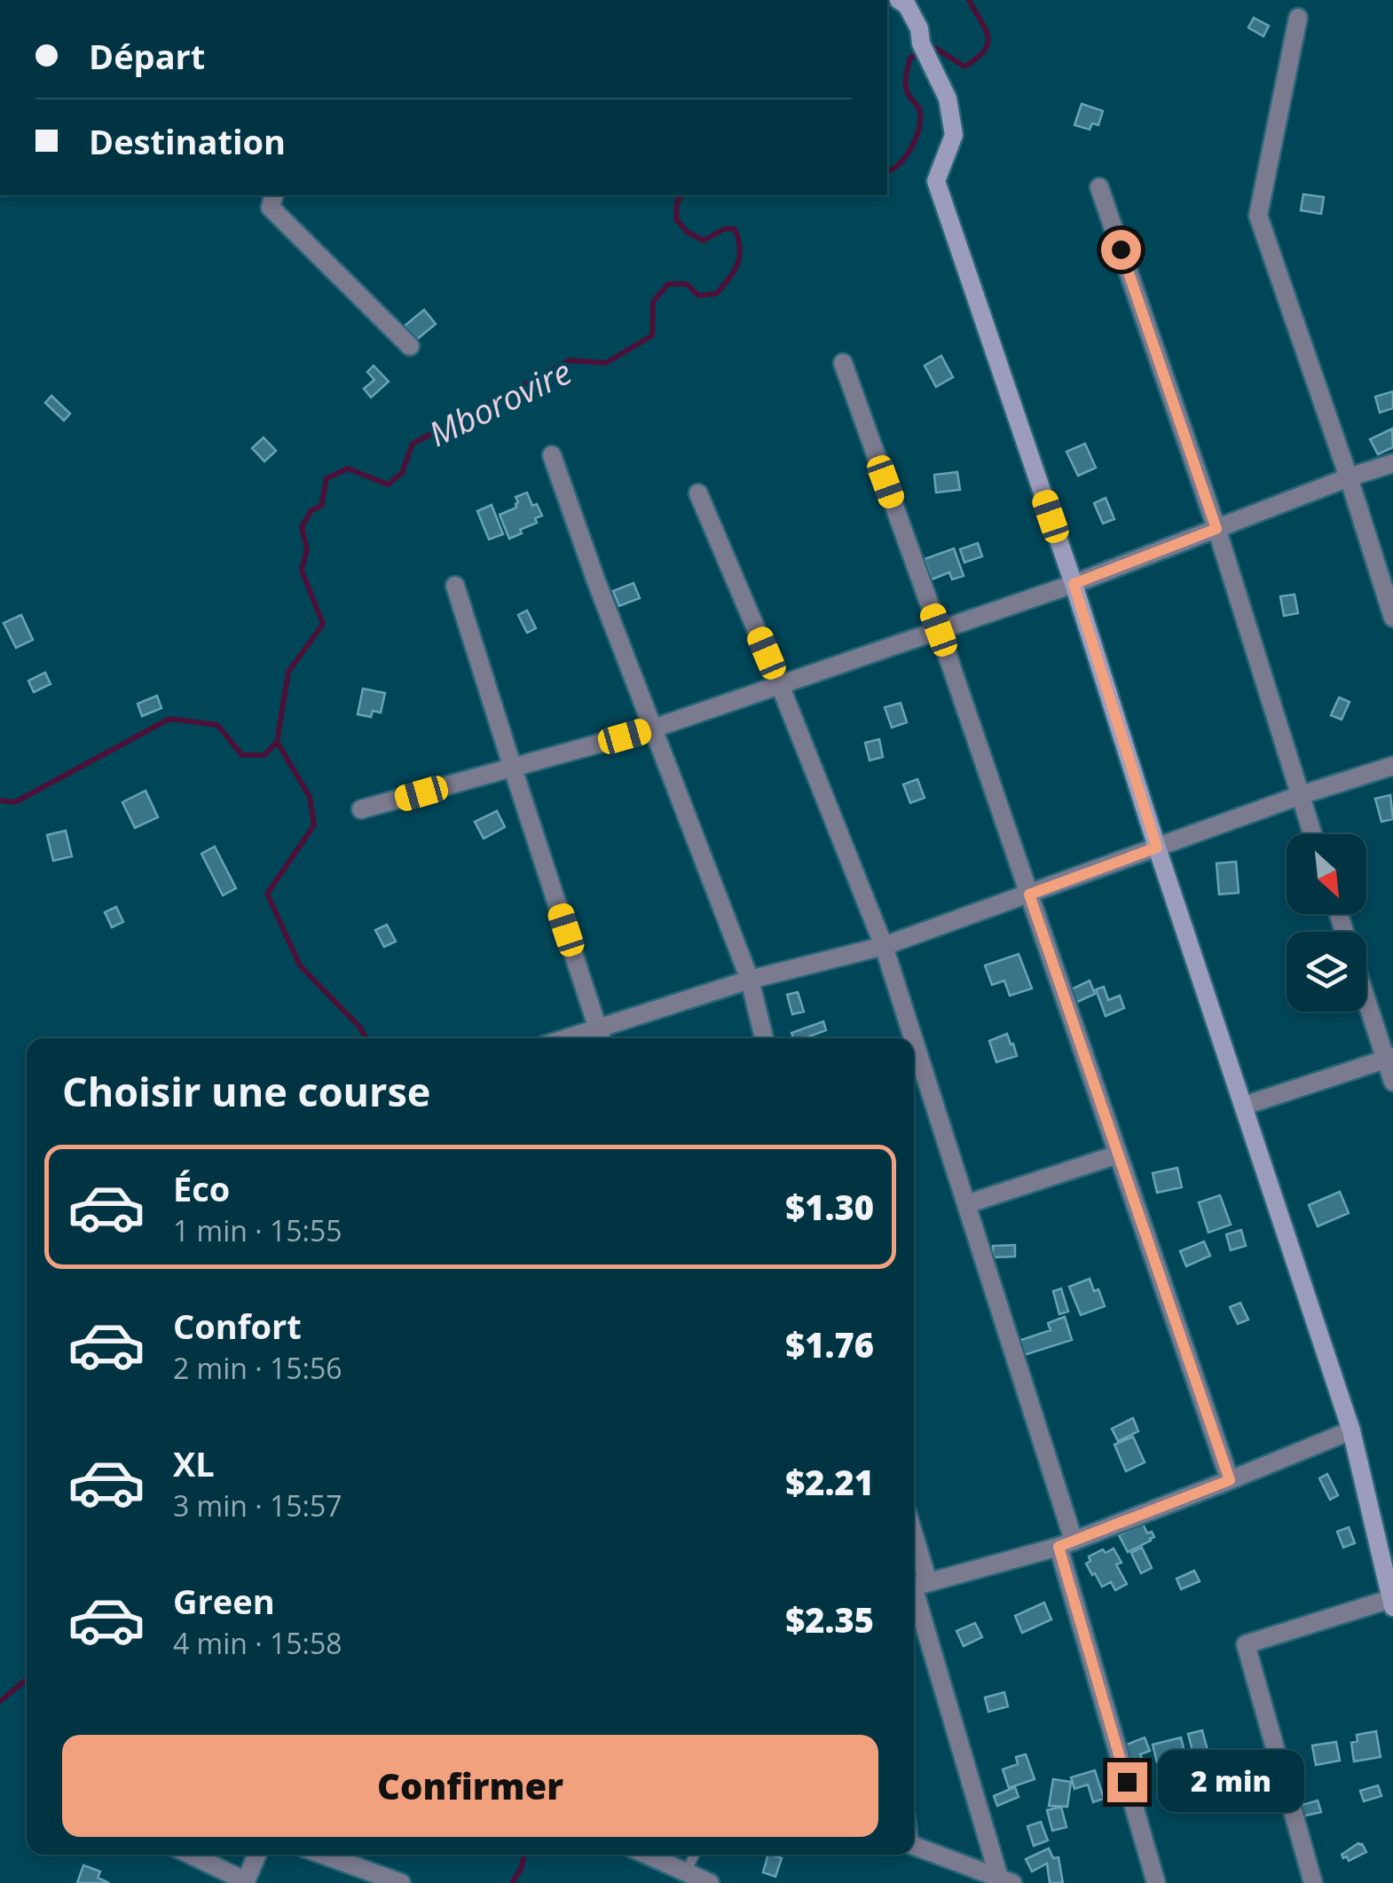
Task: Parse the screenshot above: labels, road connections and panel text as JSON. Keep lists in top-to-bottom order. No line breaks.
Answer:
{"water":["Mborovire"],"north":"bottom right","page":{"banner":["Départ","Destination"],"heading":"Choisir une course","list":[{"name":"Éco","note":"1 min · 15:55","value":"$1.30"},{"name":"Confort","note":"2 min · 15:56","value":"$1.76"},{"name":"XL","note":"3 min · 15:57","value":"$2.21"},{"name":"Green","note":"4 min · 15:58","value":"$2.35"}],"buttons":"Confirmer","bubble":"2 min"}}
